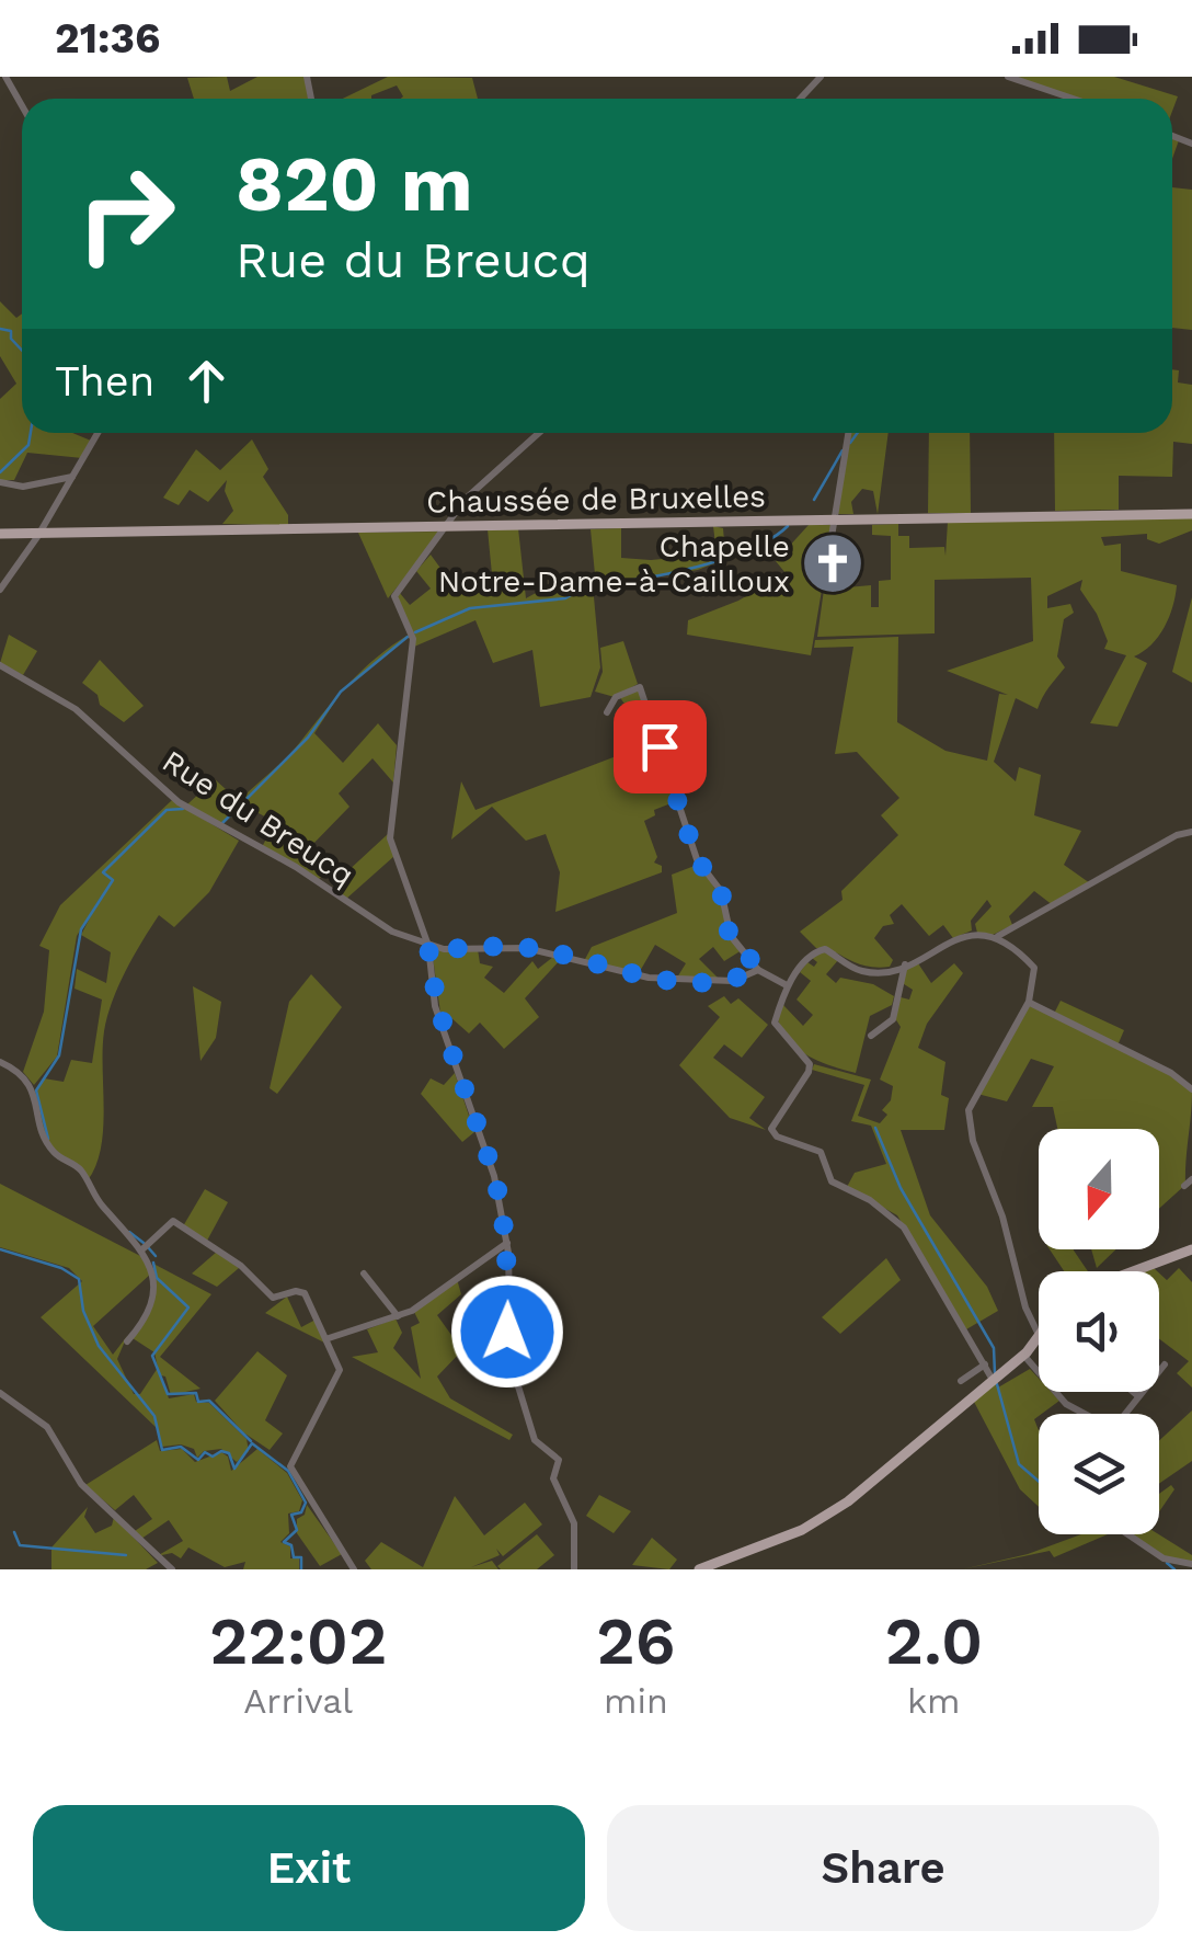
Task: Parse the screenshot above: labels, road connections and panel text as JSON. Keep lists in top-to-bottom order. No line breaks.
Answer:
{"streets":{"main road":["Chaussée de Bruxelles"],"street":["Rue du Breucq"]},"places":{"church":["Chapelle Notre-Dame-à-Cailloux"]},"north":"bottom","page":{"status":"21:36","turn":["820 m","Rue du Breucq"],"then":"Then","eta":["22:02","Arrival","26","min","2.0","km"],"buttons":["Exit","Share"]}}
